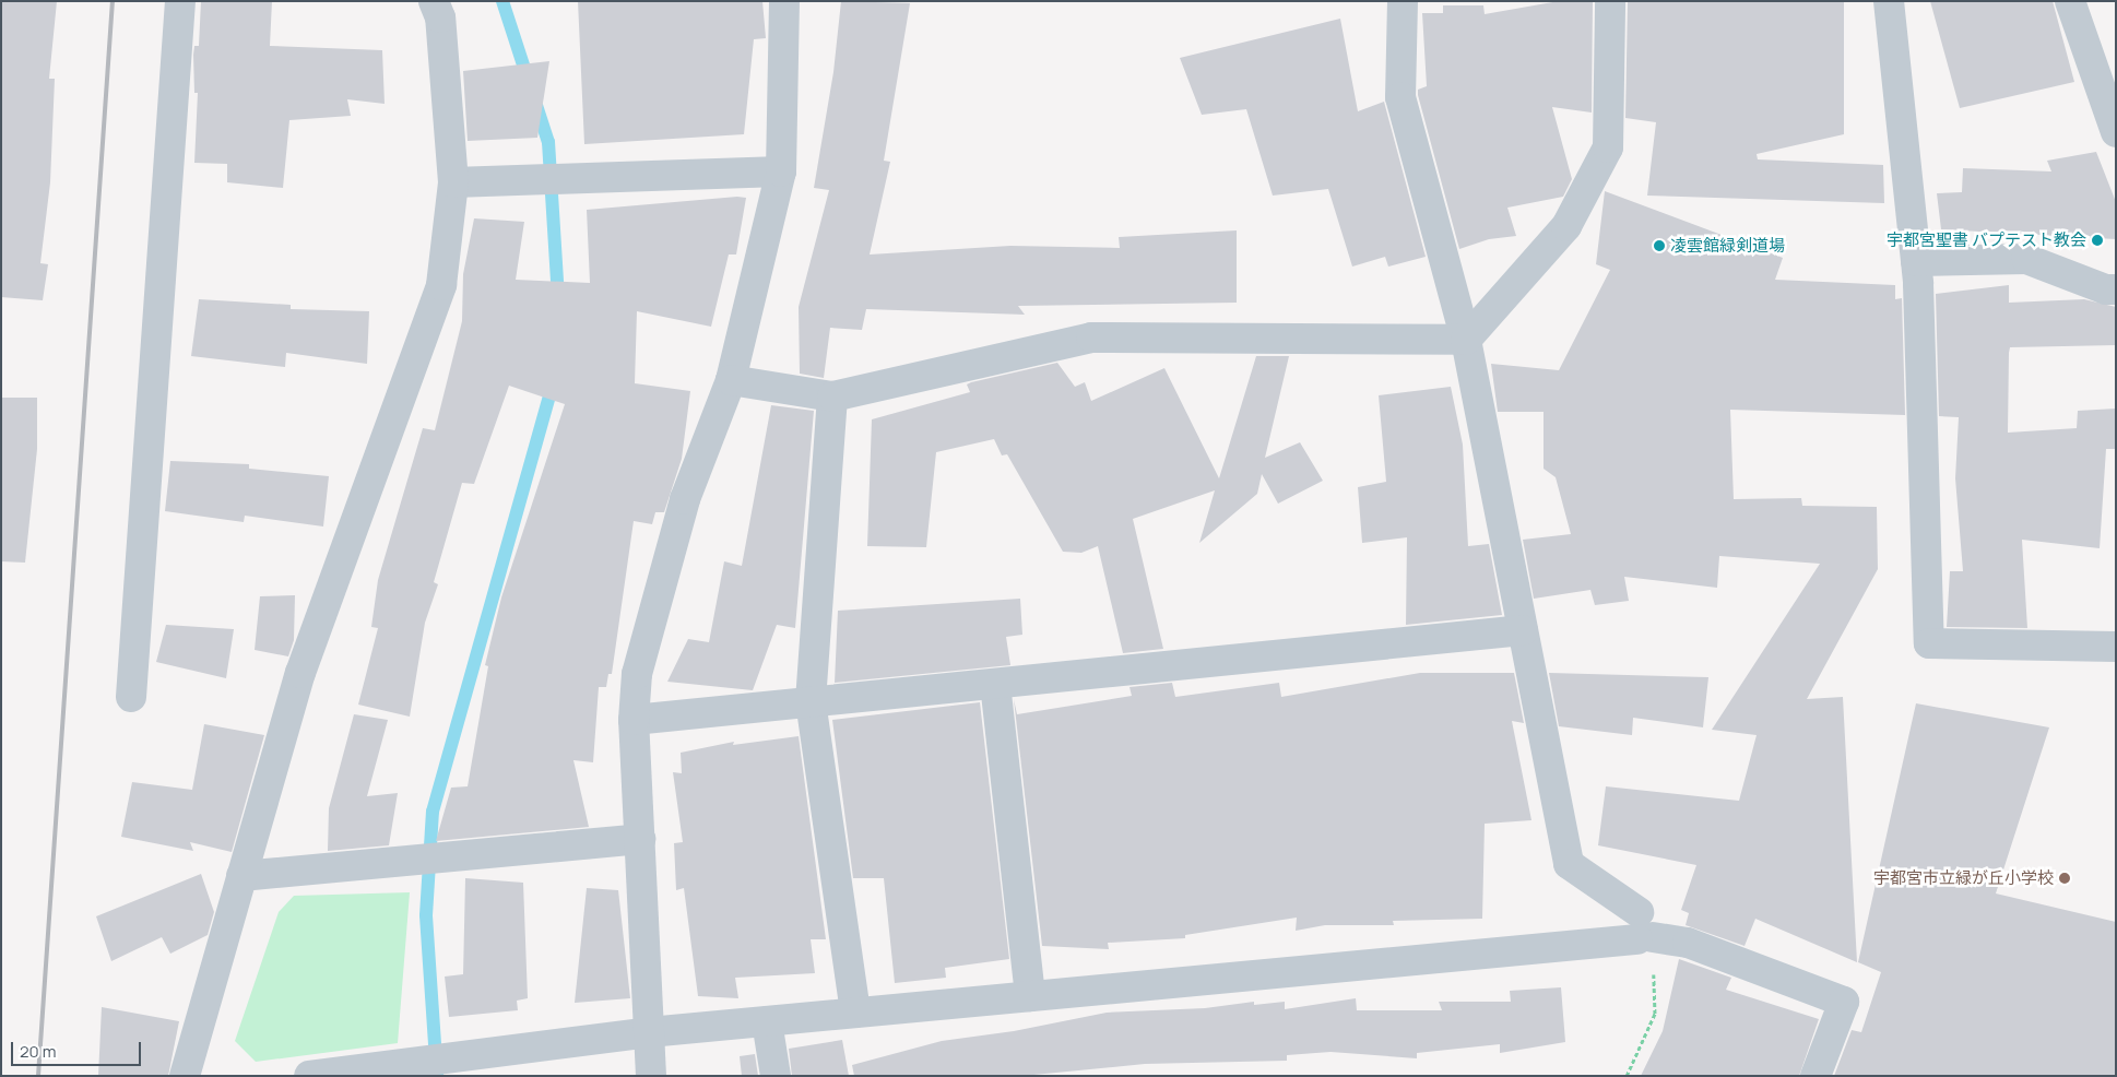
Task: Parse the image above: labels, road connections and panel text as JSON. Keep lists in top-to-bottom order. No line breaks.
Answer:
{"places":["宇都宮聖書 バプテスト教会","凌雲館緑剣道場","宇都宮市立緑が丘小学校"],"scale_bar":"20 m"}
